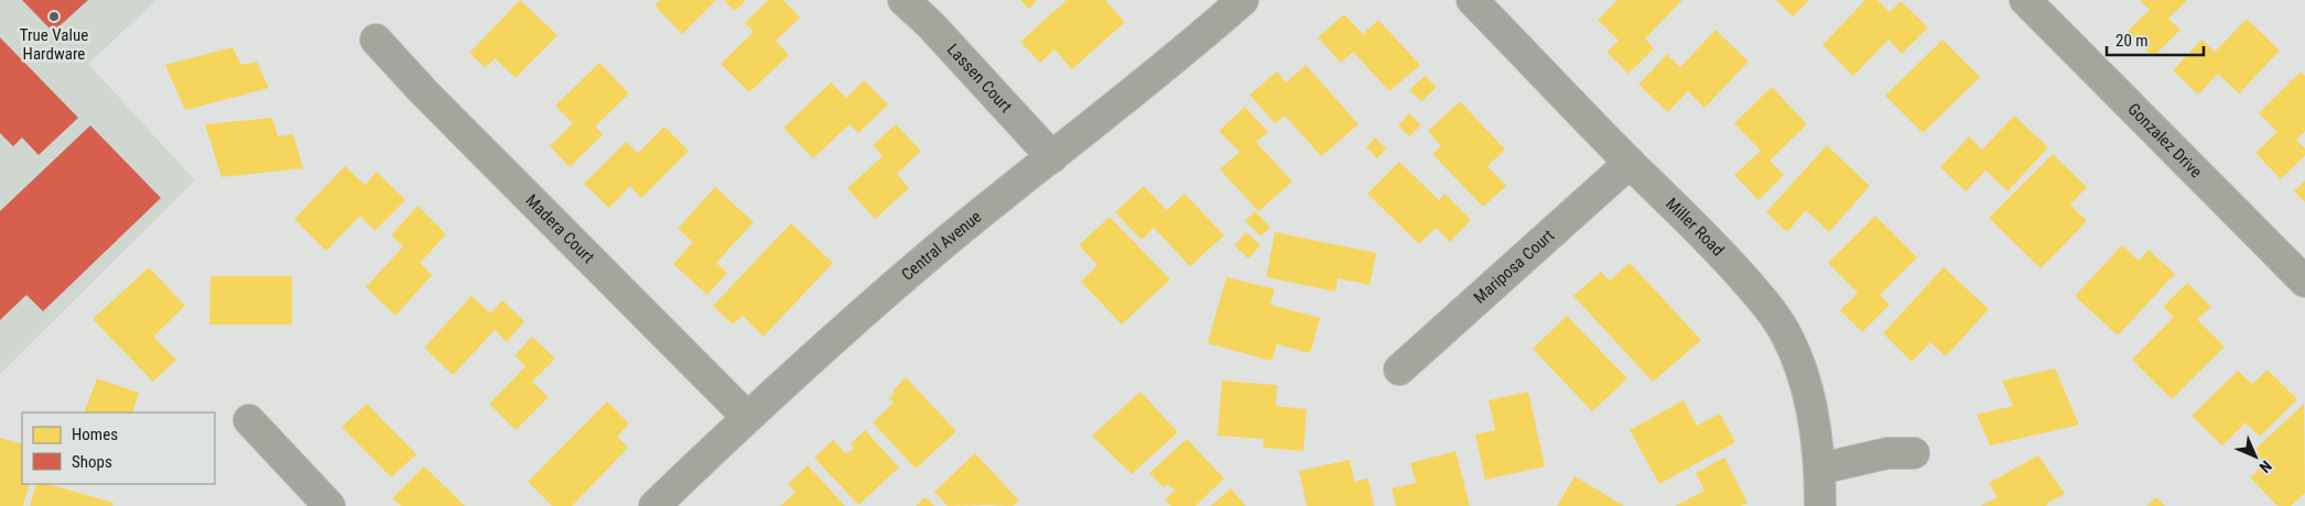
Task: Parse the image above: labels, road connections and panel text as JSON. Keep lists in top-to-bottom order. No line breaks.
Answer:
{"streets":{"street":["Lassen Court","Gonzalez Drive","Miller Road","Madera Court","Central Avenue","Mariposa Court"]},"crossings":[["Lassen Court","Central Avenue"],["Miller Road","Mariposa Court"],["Madera Court","Central Avenue"]],"places":["True Value Hardware"],"legend":["Homes","Shops"],"scale_bar":"20 m","north":"bottom right"}
